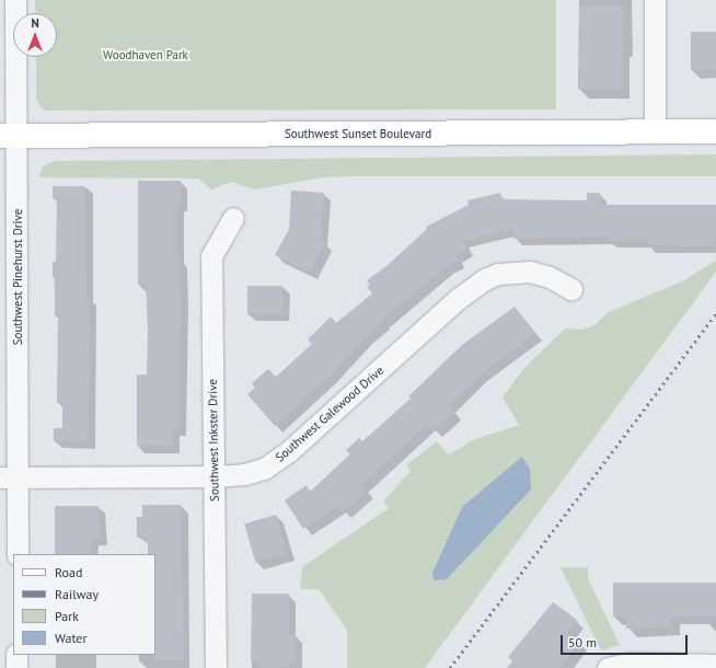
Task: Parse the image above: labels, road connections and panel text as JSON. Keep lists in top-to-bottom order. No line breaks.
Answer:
{"streets":{"main road":["Southwest Sunset Boulevard"],"street":["Southwest Pinehurst Drive","Southwest Galewood Drive","Southwest Inkster Drive"]},"crossings":[["Southwest Sunset Boulevard","Southwest Pinehurst Drive"],["Southwest Pinehurst Drive","Southwest Galewood Drive"],["Southwest Galewood Drive","Southwest Inkster Drive"]],"parks":["Woodhaven Park"],"legend":["Road","Railway","Park","Water"],"scale_bar":"50 m","north":"top"}
